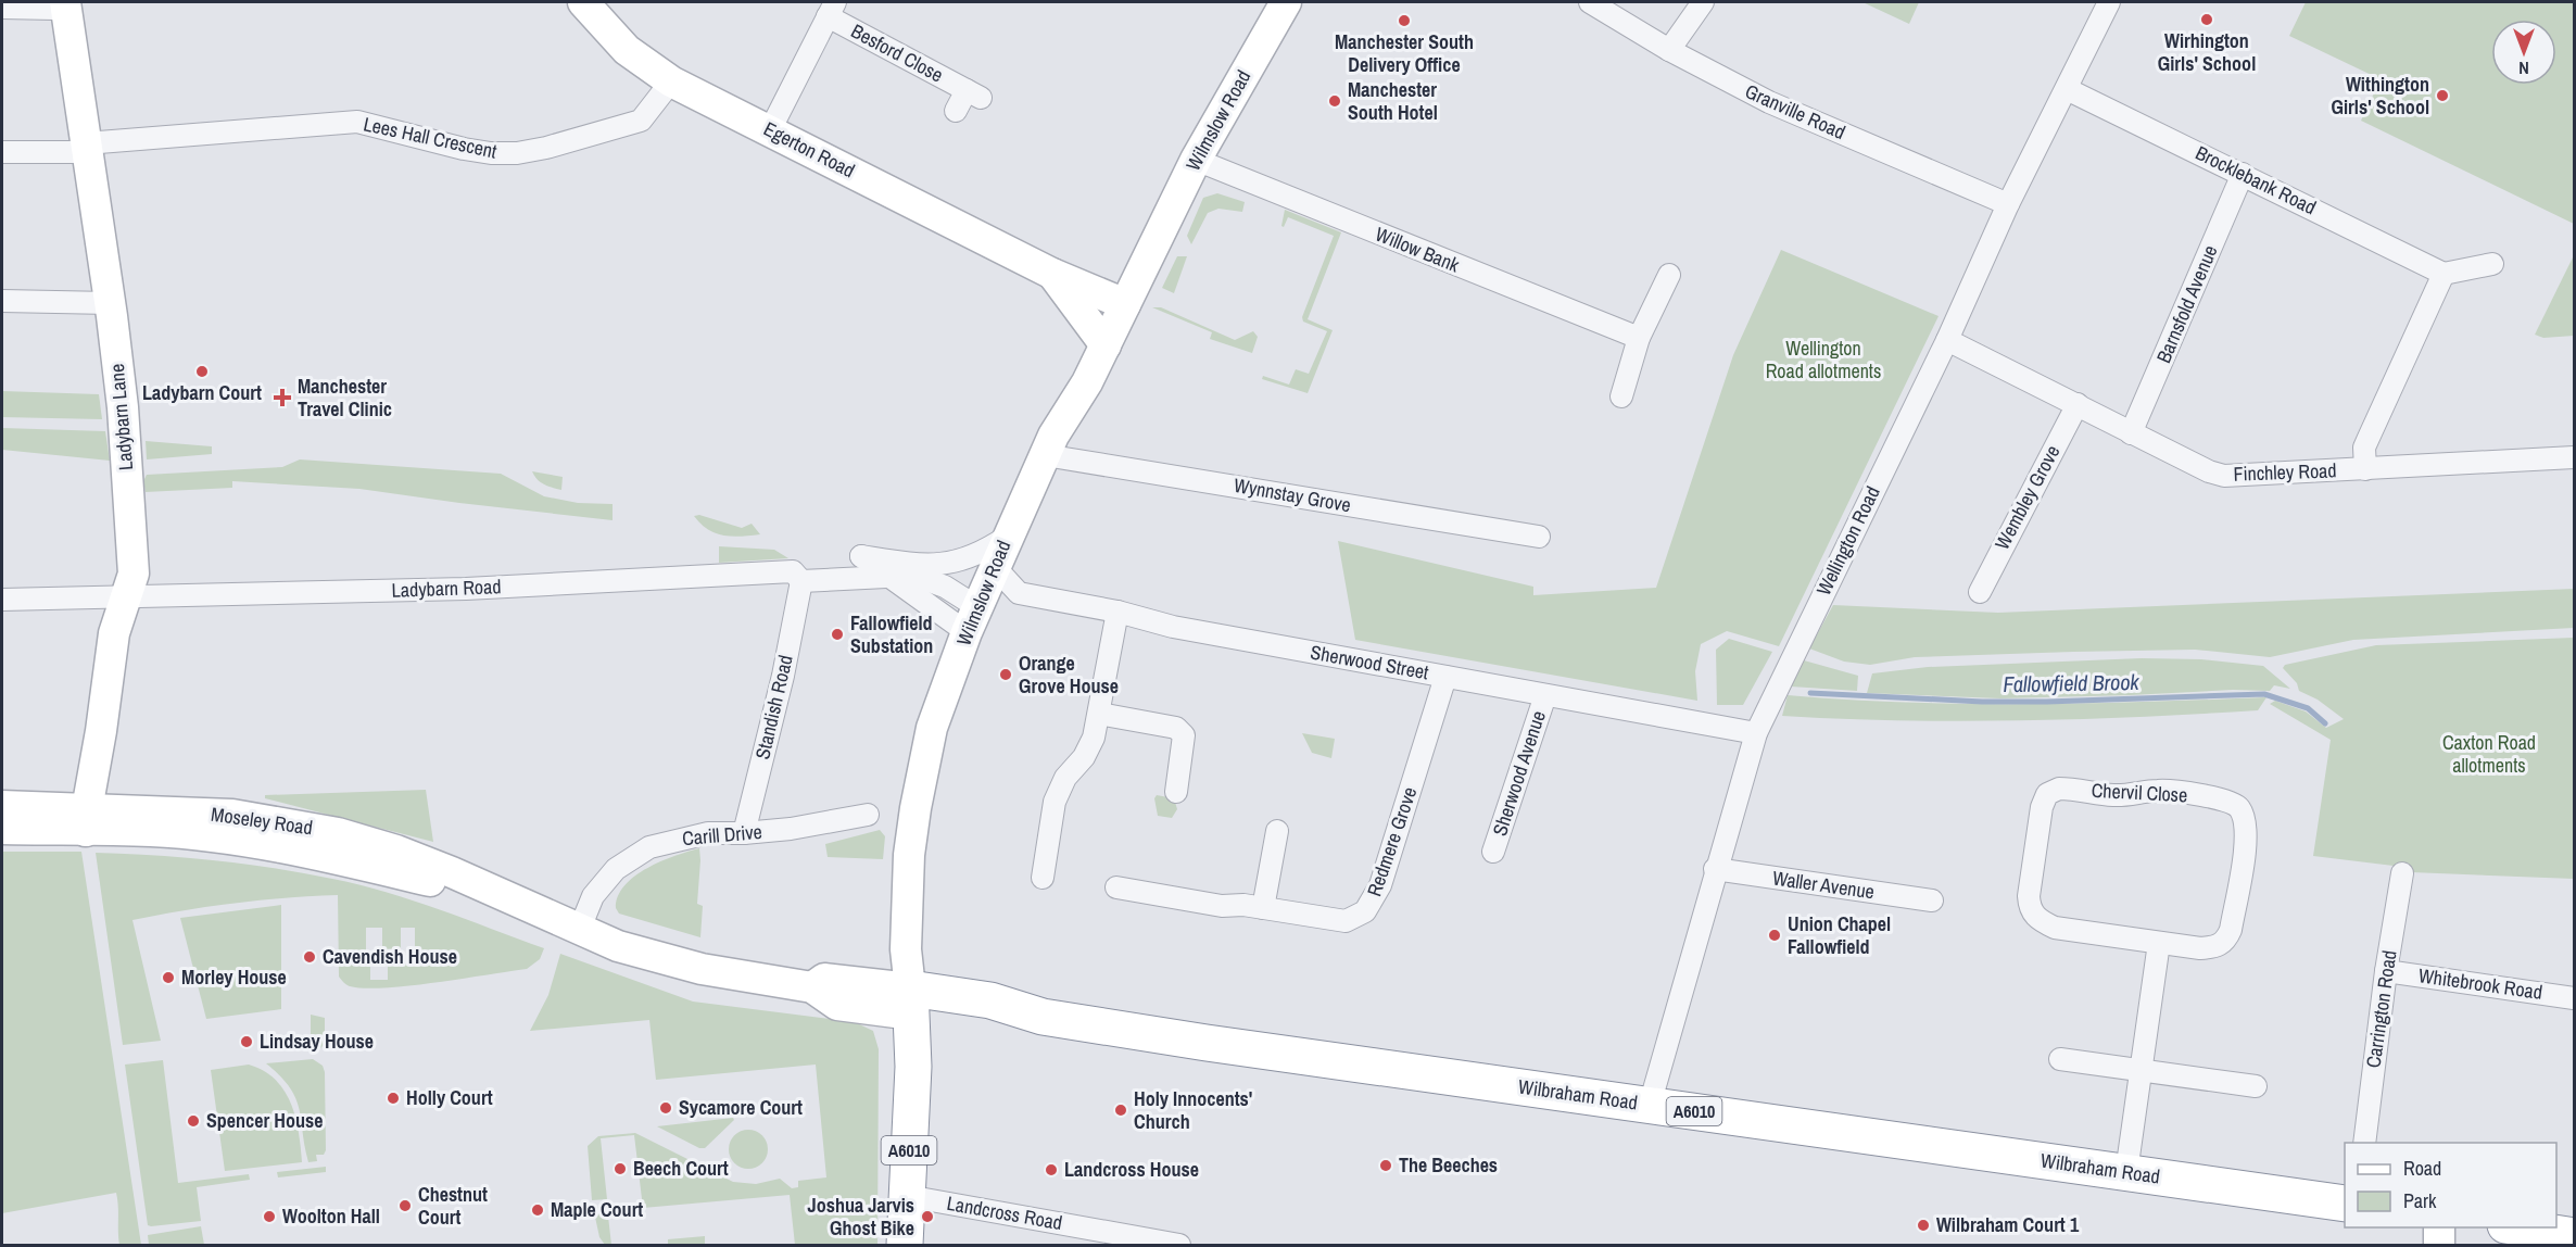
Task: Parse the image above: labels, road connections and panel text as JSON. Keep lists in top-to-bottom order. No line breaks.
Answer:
{"streets":{"highway":["Wilmslow Road","Wilbraham Road","A6010"],"main road":["Egerton Road","Ladybarn Lane","Moseley Road"],"street":["Besford Close","Granville Road","Lees Hall Crescent","Brocklebank Road","Willow Bank","Barnsfold Avenue","Finchley Road","Wynnstay Grove","Wembley Grove","Wellington Road","Ladybarn Road","Sherwood Street","Standish Road","Sherwood Avenue","Chervil Close","Carill Drive","Redmere Grove","Waller Avenue","Whitebrook Road","Carrington Road","Landcross Road"]},"crossings":[["Granville Road","Wellington Road"],["Wilmslow Road","Egerton Road"],["Wilmslow Road","Willow Bank"],["Wilmslow Road","Wynnstay Grove"],["Wilmslow Road","Sherwood Street"],["Wilmslow Road","Moseley Road"],["Wilmslow Road","Wilbraham Road"],["Wilmslow Road","Landcross Road"],["Lees Hall Crescent","Egerton Road"],["Lees Hall Crescent","Ladybarn Lane"],["Brocklebank Road","Barnsfold Avenue"],["Brocklebank Road","Wellington Road"],["Barnsfold Avenue","Finchley Road"],["Ladybarn Lane","Ladybarn Road"],["Ladybarn Lane","Moseley Road"],["Finchley Road","Wembley Grove"],["Finchley Road","Wellington Road"],["Wellington Road","Sherwood Street"],["Wellington Road","Waller Avenue"],["Wellington Road","Wilbraham Road"],["Ladybarn Road","Standish Road"],["Sherwood Street","Sherwood Avenue"],["Sherwood Street","Redmere Grove"],["Standish Road","Carill Drive"],["Moseley Road","Carill Drive"],["Moseley Road","Wilbraham Road"],["Whitebrook Road","Carrington Road"]],"water":["Fallowfield Brook"],"parks":["Wellington Road allotments","Caxton Road allotments"],"places":{"other":["Wirhington Girls' School","Manchester South Delivery Office","Withington Girls' School","Manchester South Hotel","Ladybarn Court","Fallowfield Substation","Orange Grove House","Union Chapel Fallowfield","Cavendish House","Morley House","Lindsay House","Holly Court","Sycamore Court","Holy Innocents' Church","Spencer House","The Beeches","Beech Court","Landcross House","Chestnut Court","Maple Court","Woolton Hall","Joshua Jarvis Ghost Bike","Wilbraham Court 1"],"health":["Manchester Travel Clinic"]},"legend":["Road","Park"],"north":"bottom"}
